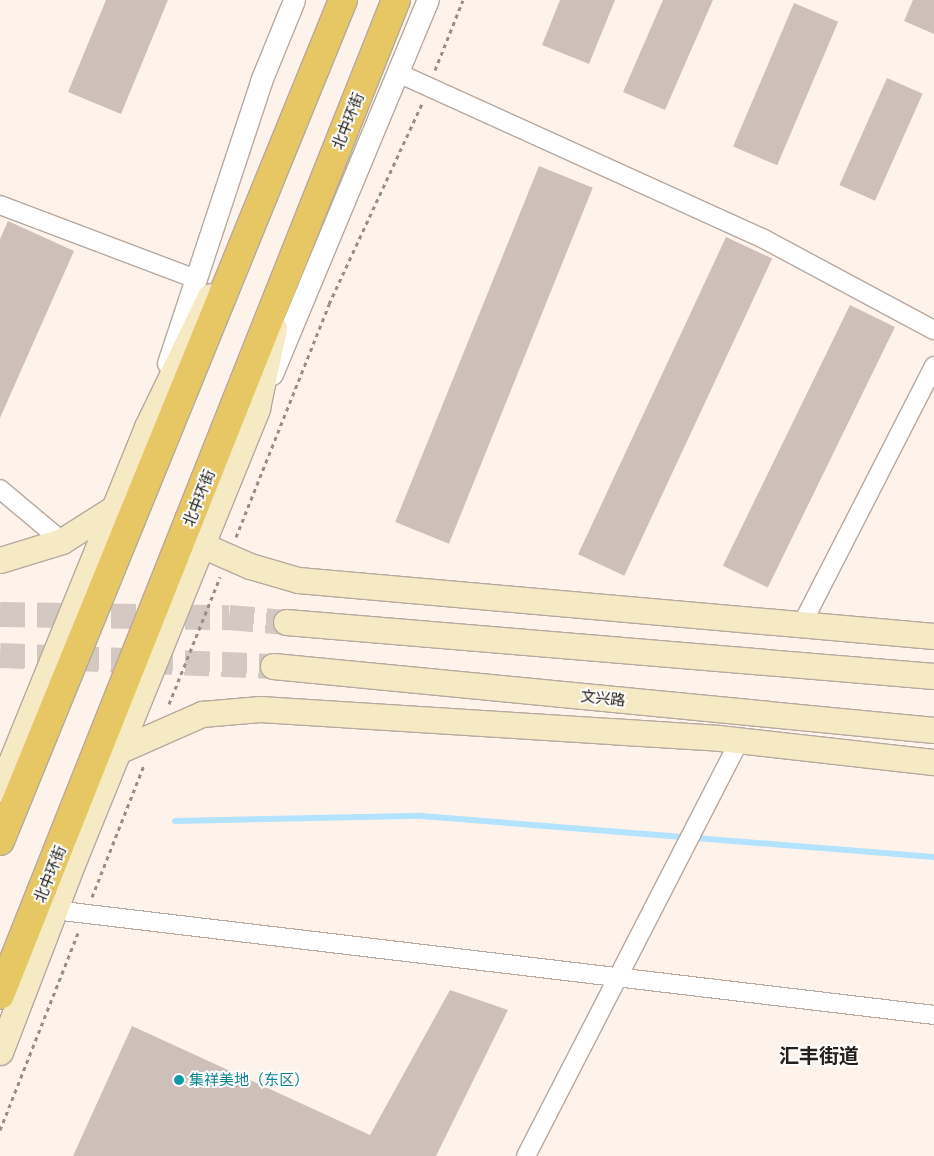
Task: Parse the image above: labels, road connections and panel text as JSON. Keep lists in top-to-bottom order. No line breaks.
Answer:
{"streets":{"highway":["北中环街"],"main road":["文兴路"]},"districts":["汇丰街道"],"places":["集祥美地（东区）"]}
